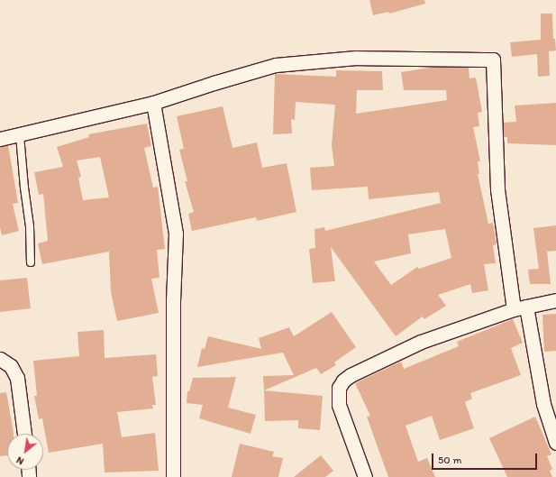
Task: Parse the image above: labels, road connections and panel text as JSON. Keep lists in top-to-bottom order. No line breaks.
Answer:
{"scale_bar":"50 m","north":"bottom left"}
